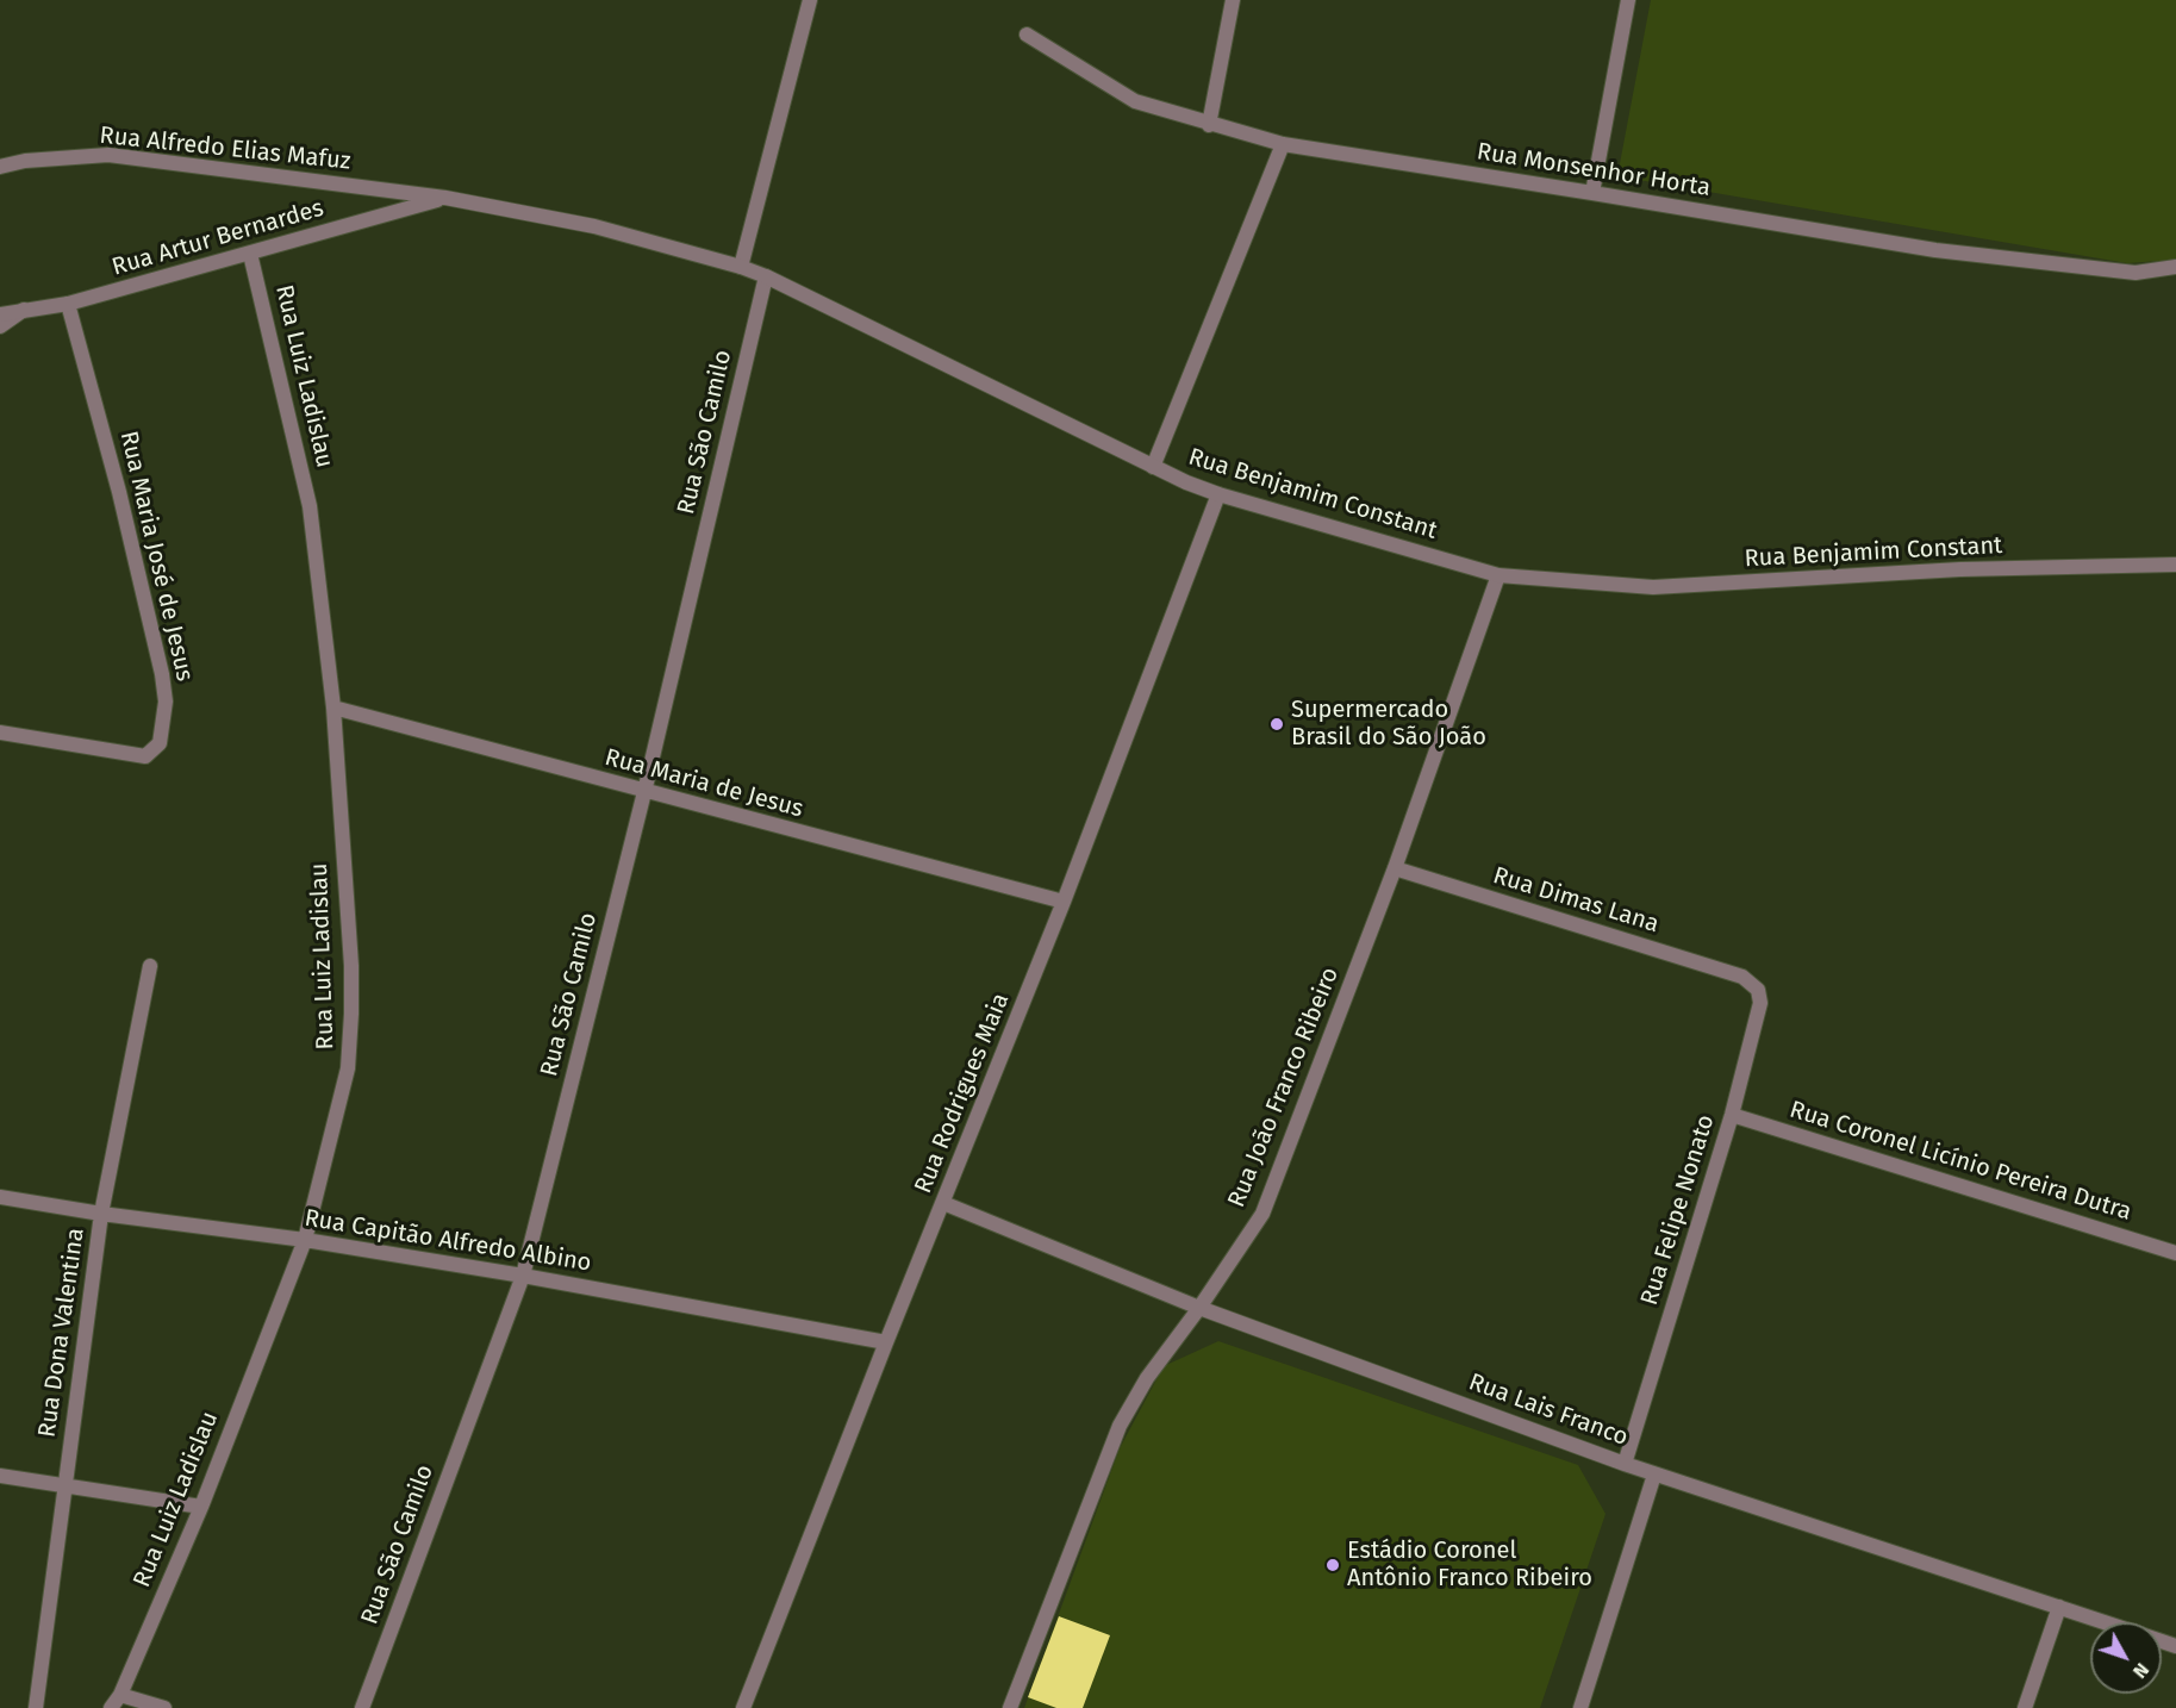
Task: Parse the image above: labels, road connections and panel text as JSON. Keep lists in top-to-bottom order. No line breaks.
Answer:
{"streets":{"street":["Rua Alfredo Elias Mafuz","Rua Monsenhor Horta","Rua Artur Bernardes","Rua Luiz Ladislau","Rua São Camilo","Rua Benjamim Constant","Rua Maria José de Jesus","Rua Maria de Jesus","Rua Dimas Lana","Rua João Franco Ribeiro","Rua Rodrigues Maia","Rua Coronel Licínio Pereira Dutra","Rua Felipe Nonato","Rua Capitão Alfredo Albino","Rua Dona Valentina","Rua Lais Franco"]},"crossings":[["Rua Alfredo Elias Mafuz","Rua Artur Bernardes"],["Rua Alfredo Elias Mafuz","Rua Benjamim Constant"],["Rua Artur Bernardes","Rua Luiz Ladislau"],["Rua Artur Bernardes","Rua Benjamim Constant"],["Rua Artur Bernardes","Rua Maria José de Jesus"],["Rua Luiz Ladislau","Rua Maria de Jesus"],["Rua Luiz Ladislau","Rua Capitão Alfredo Albino"],["Rua São Camilo","Rua Benjamim Constant"],["Rua São Camilo","Rua Maria de Jesus"],["Rua São Camilo","Rua Capitão Alfredo Albino"],["Rua Benjamim Constant","Rua João Franco Ribeiro"],["Rua Benjamim Constant","Rua Rodrigues Maia"],["Rua Maria de Jesus","Rua Rodrigues Maia"],["Rua Dimas Lana","Rua João Franco Ribeiro"],["Rua Dimas Lana","Rua Felipe Nonato"],["Rua João Franco Ribeiro","Rua Lais Franco"],["Rua Rodrigues Maia","Rua Capitão Alfredo Albino"],["Rua Rodrigues Maia","Rua Lais Franco"],["Rua Coronel Licínio Pereira Dutra","Rua Felipe Nonato"],["Rua Felipe Nonato","Rua Lais Franco"],["Rua Capitão Alfredo Albino","Rua Dona Valentina"]],"places":["Supermercado Brasil do São João","Estádio Coronel Antônio Franco Ribeiro"],"north":"bottom right"}
